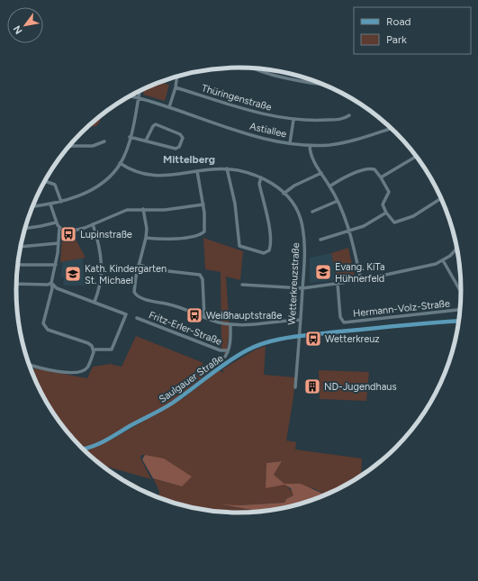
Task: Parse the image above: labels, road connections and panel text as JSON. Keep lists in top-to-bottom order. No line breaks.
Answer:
{"streets":{"main road":["Saulgauer Straße"],"street":["Thüringenstraße","Astiallee","Wetterkreuzstraße","Hermann-Volz-Straße","Fritz-Erler-Straße"]},"crossings":[["Wetterkreuzstraße","Saulgauer Straße"]],"districts":["Mittelberg"],"places":{"bus stop":["Lupinstraße","Weißhauptstraße","Wetterkreuz"],"school or university":["Evang. KiTa Hühnerfeld","Kath. Kindergarten St. Michael"],"building":["ND-Jugendhaus"]},"legend":["Road","Park"],"north":"bottom left"}
